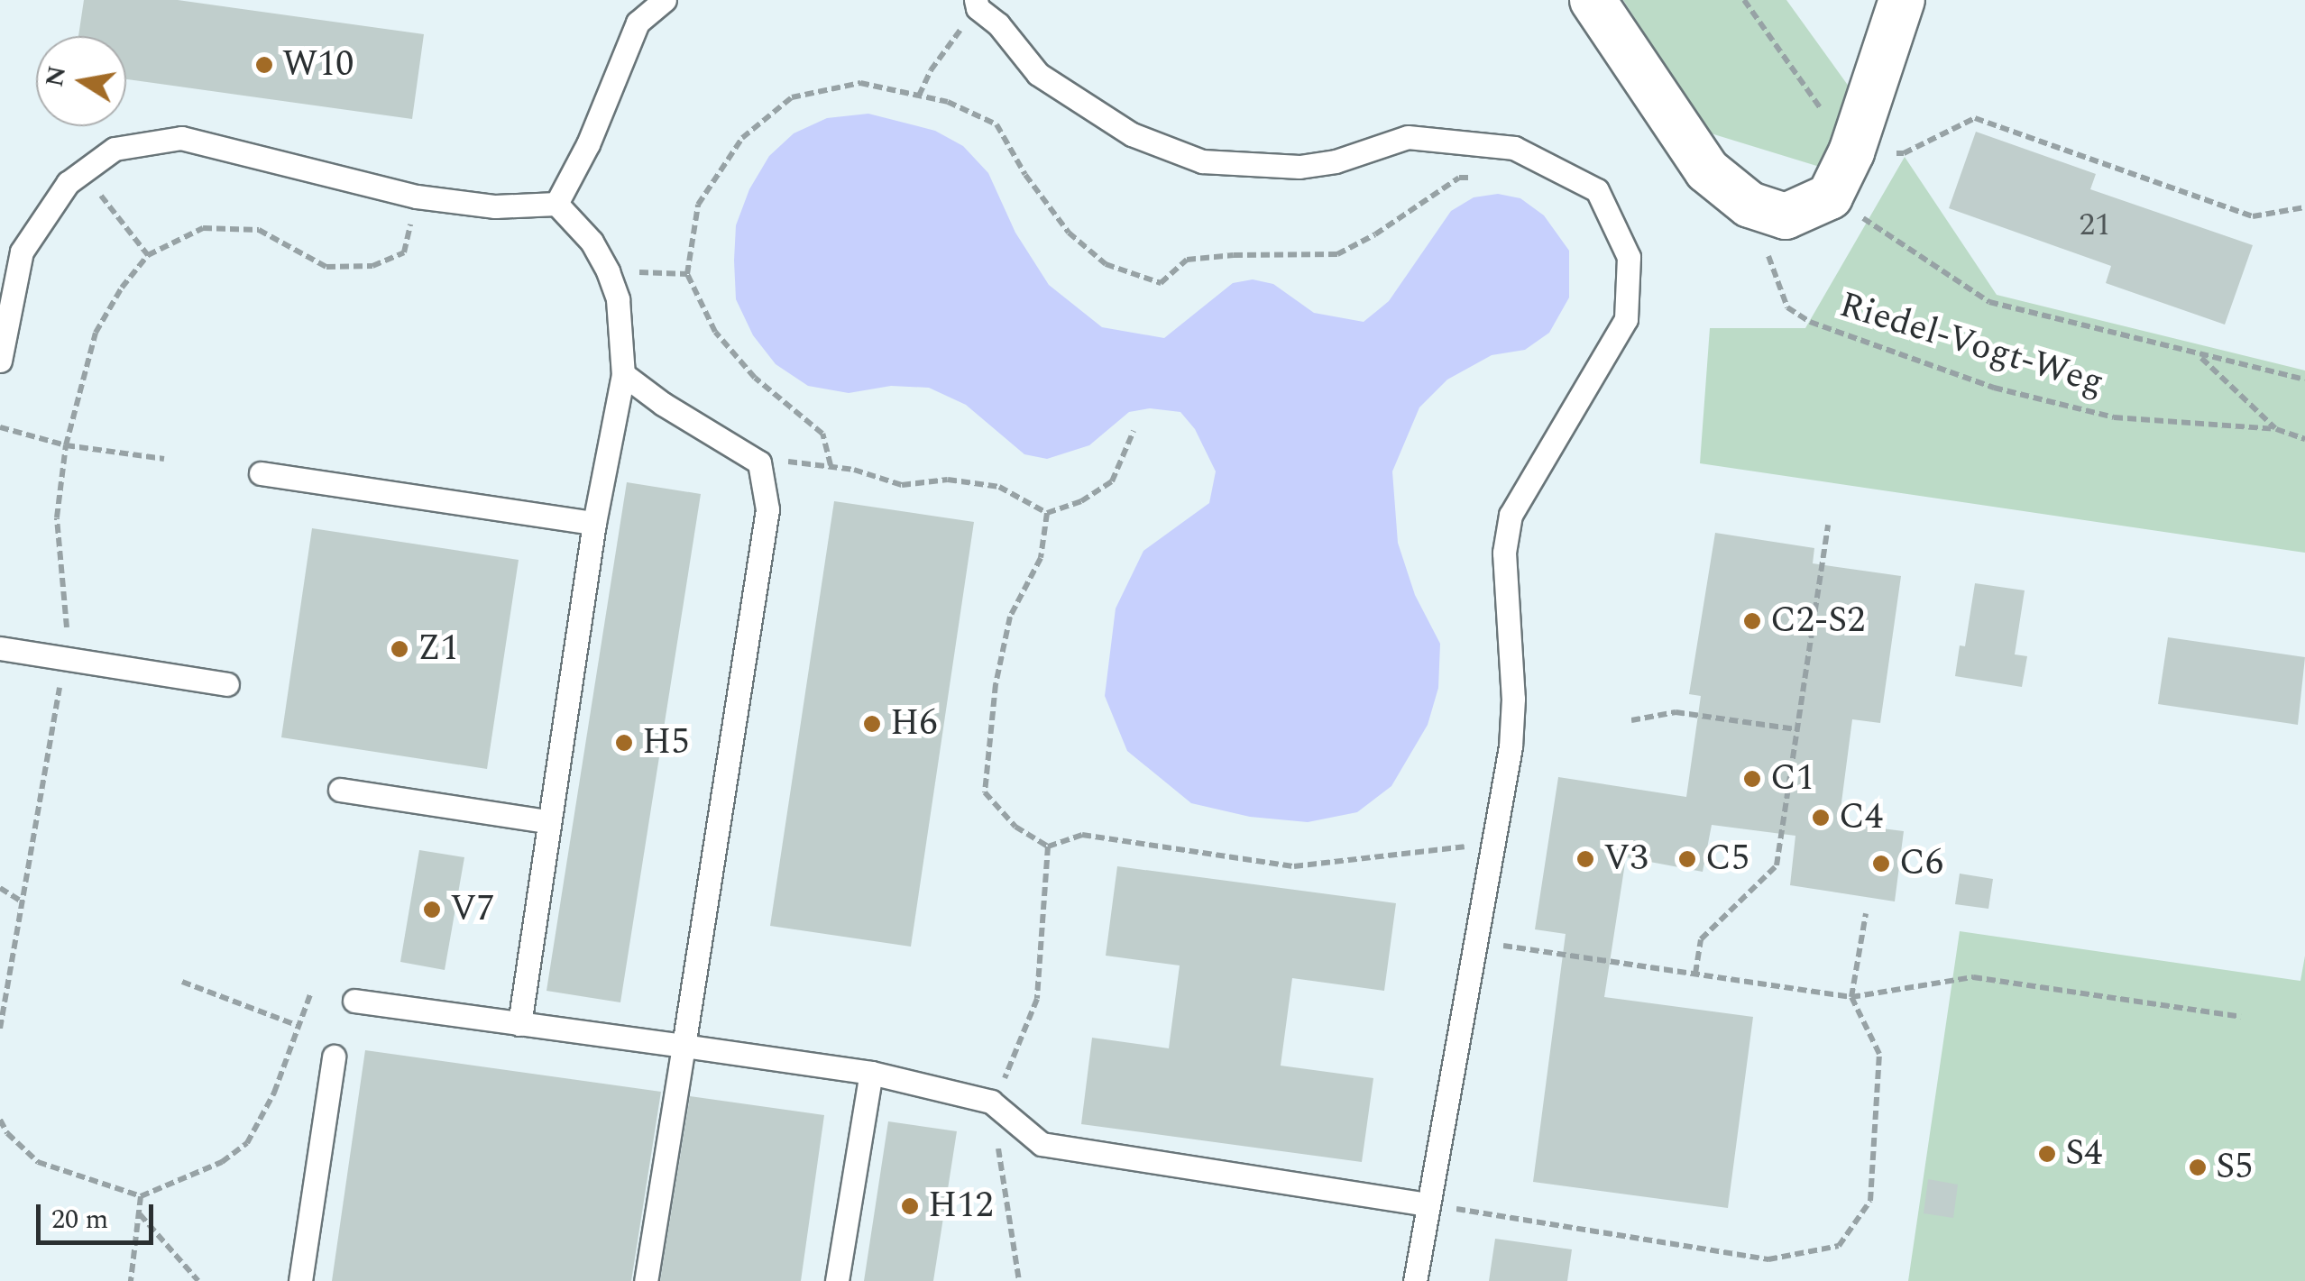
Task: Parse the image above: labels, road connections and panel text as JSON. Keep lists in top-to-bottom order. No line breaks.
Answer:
{"streets":{"path":["Riedel-Vogt-Weg"]},"places":["W10","C2-S2","Z1","H6","H5","C1","C4","V3","C5","C6","V7","S4","S5","H12"],"house_numbers":["21"],"scale_bar":"20 m","north":"left"}
